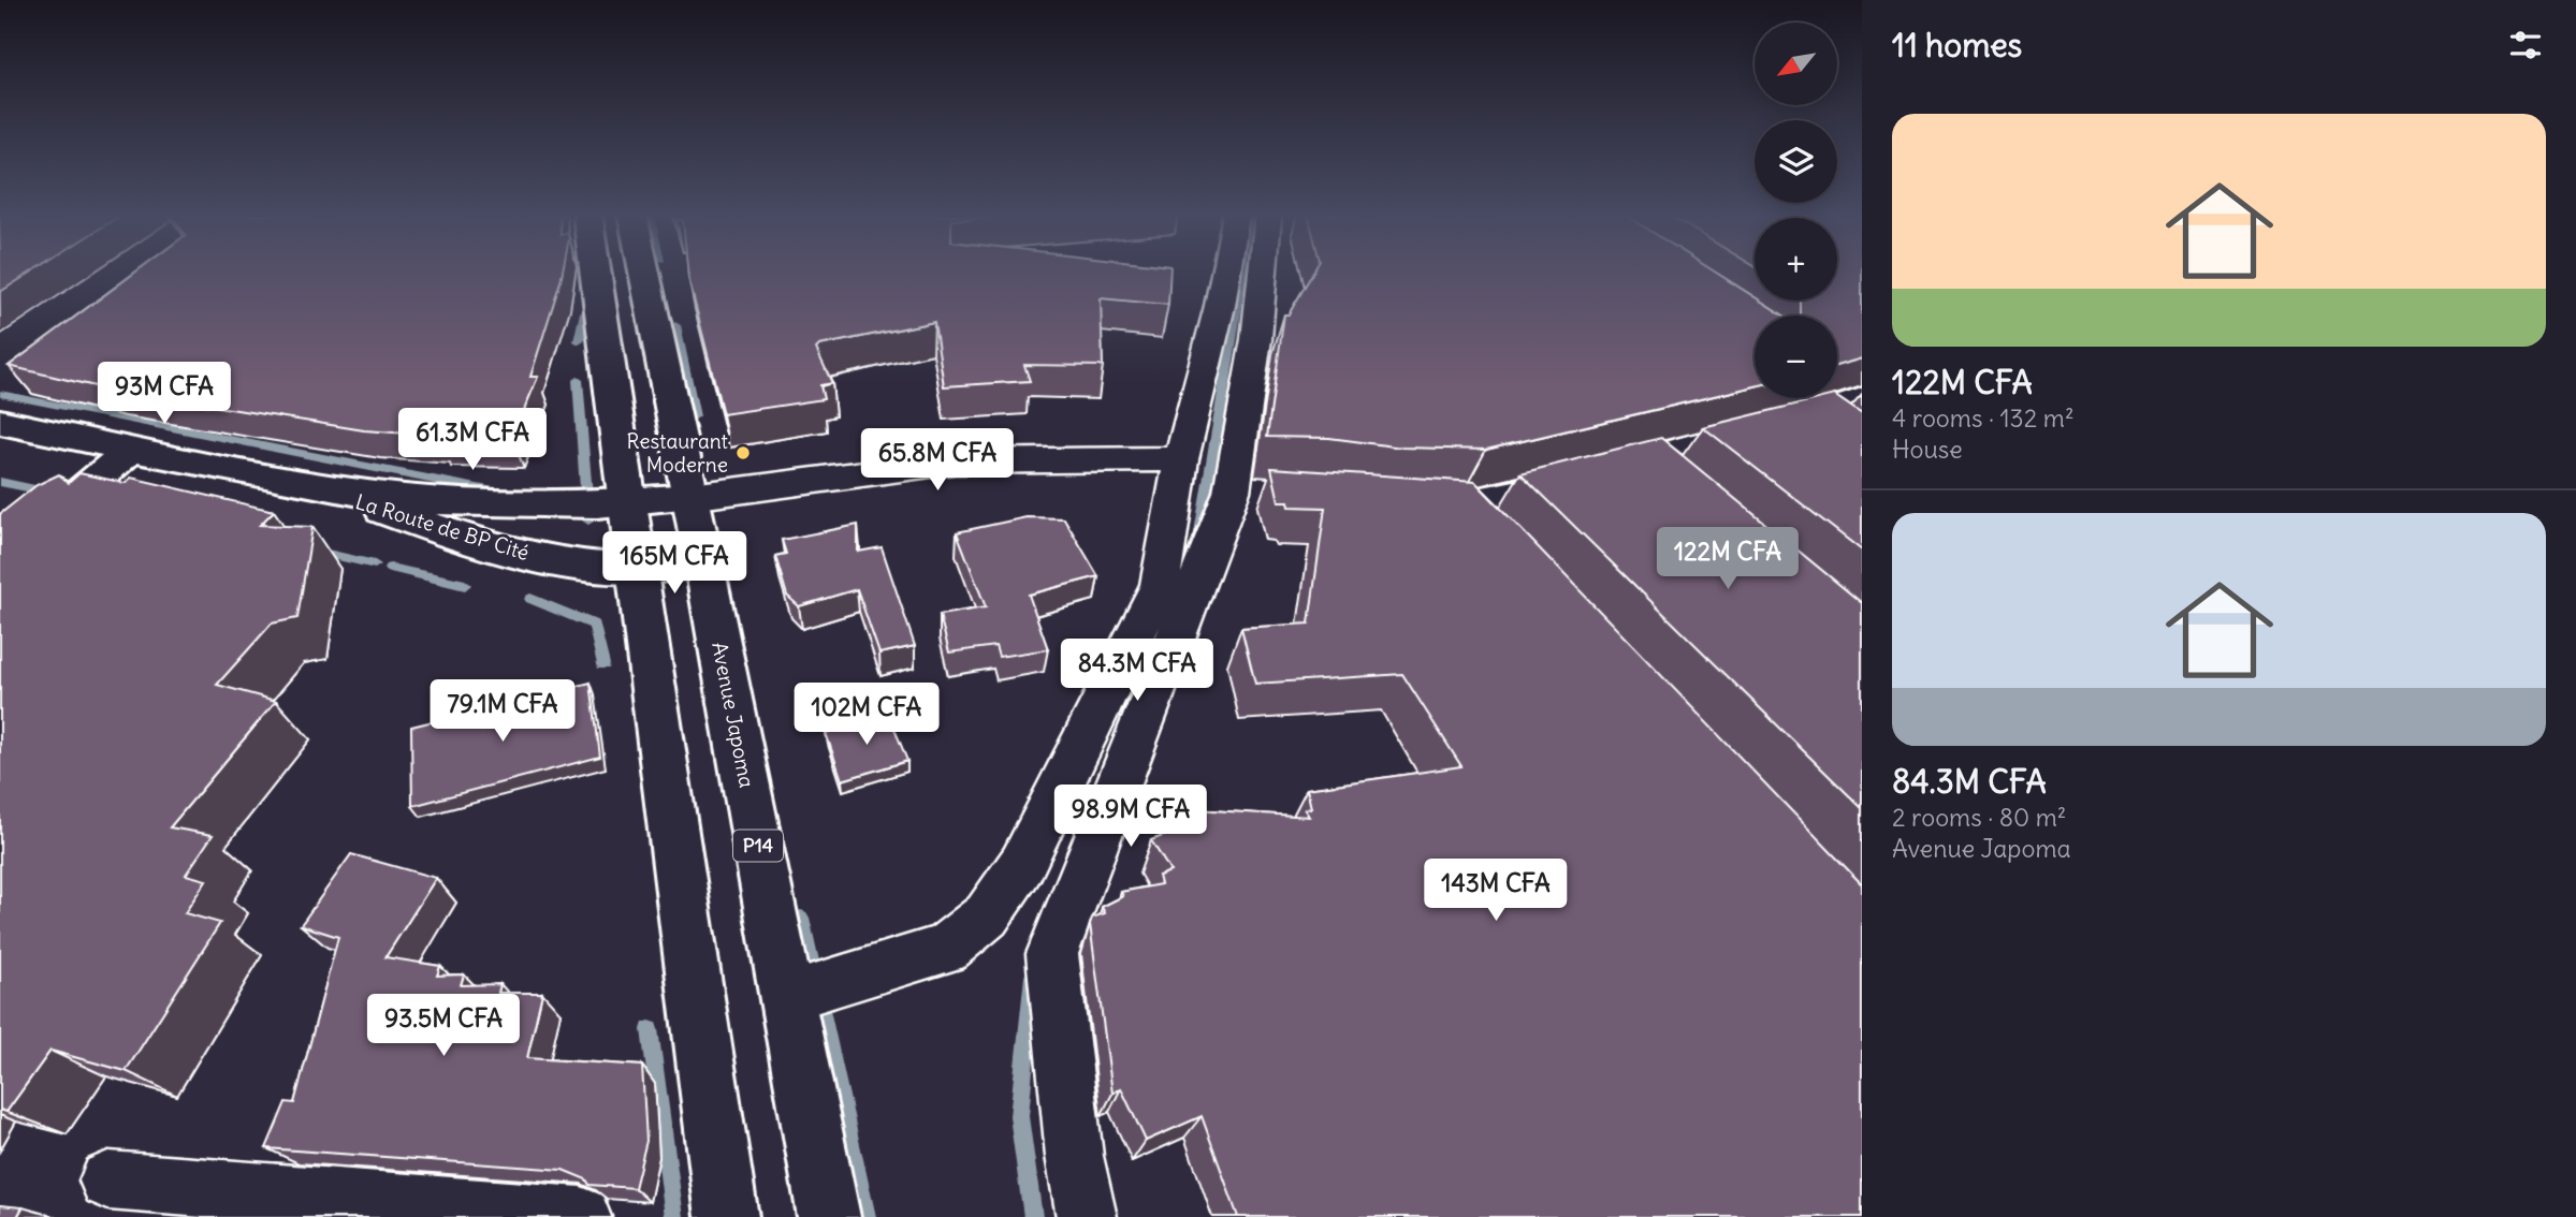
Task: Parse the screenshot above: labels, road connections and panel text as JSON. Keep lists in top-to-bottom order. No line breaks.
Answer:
{"streets":{"main road":["La Route de BP Cité","Avenue Japoma","P14"]},"crossings":[["La Route de BP Cité","Avenue Japoma"]],"places":["Restaurant Moderne"],"north":"bottom left","page":{"heading":"11 homes","map_buttons":["+","−"],"list":[{"name":"122M CFA","note":"4 rooms · 132 m² · House"},{"name":"84.3M CFA","note":"2 rooms · 80 m² · Avenue Japoma"}],"price":["93M CFA","61.3M CFA","65.8M CFA","122M CFA","165M CFA","84.3M CFA","79.1M CFA","102M CFA","98.9M CFA","143M CFA","93.5M CFA"]}}
